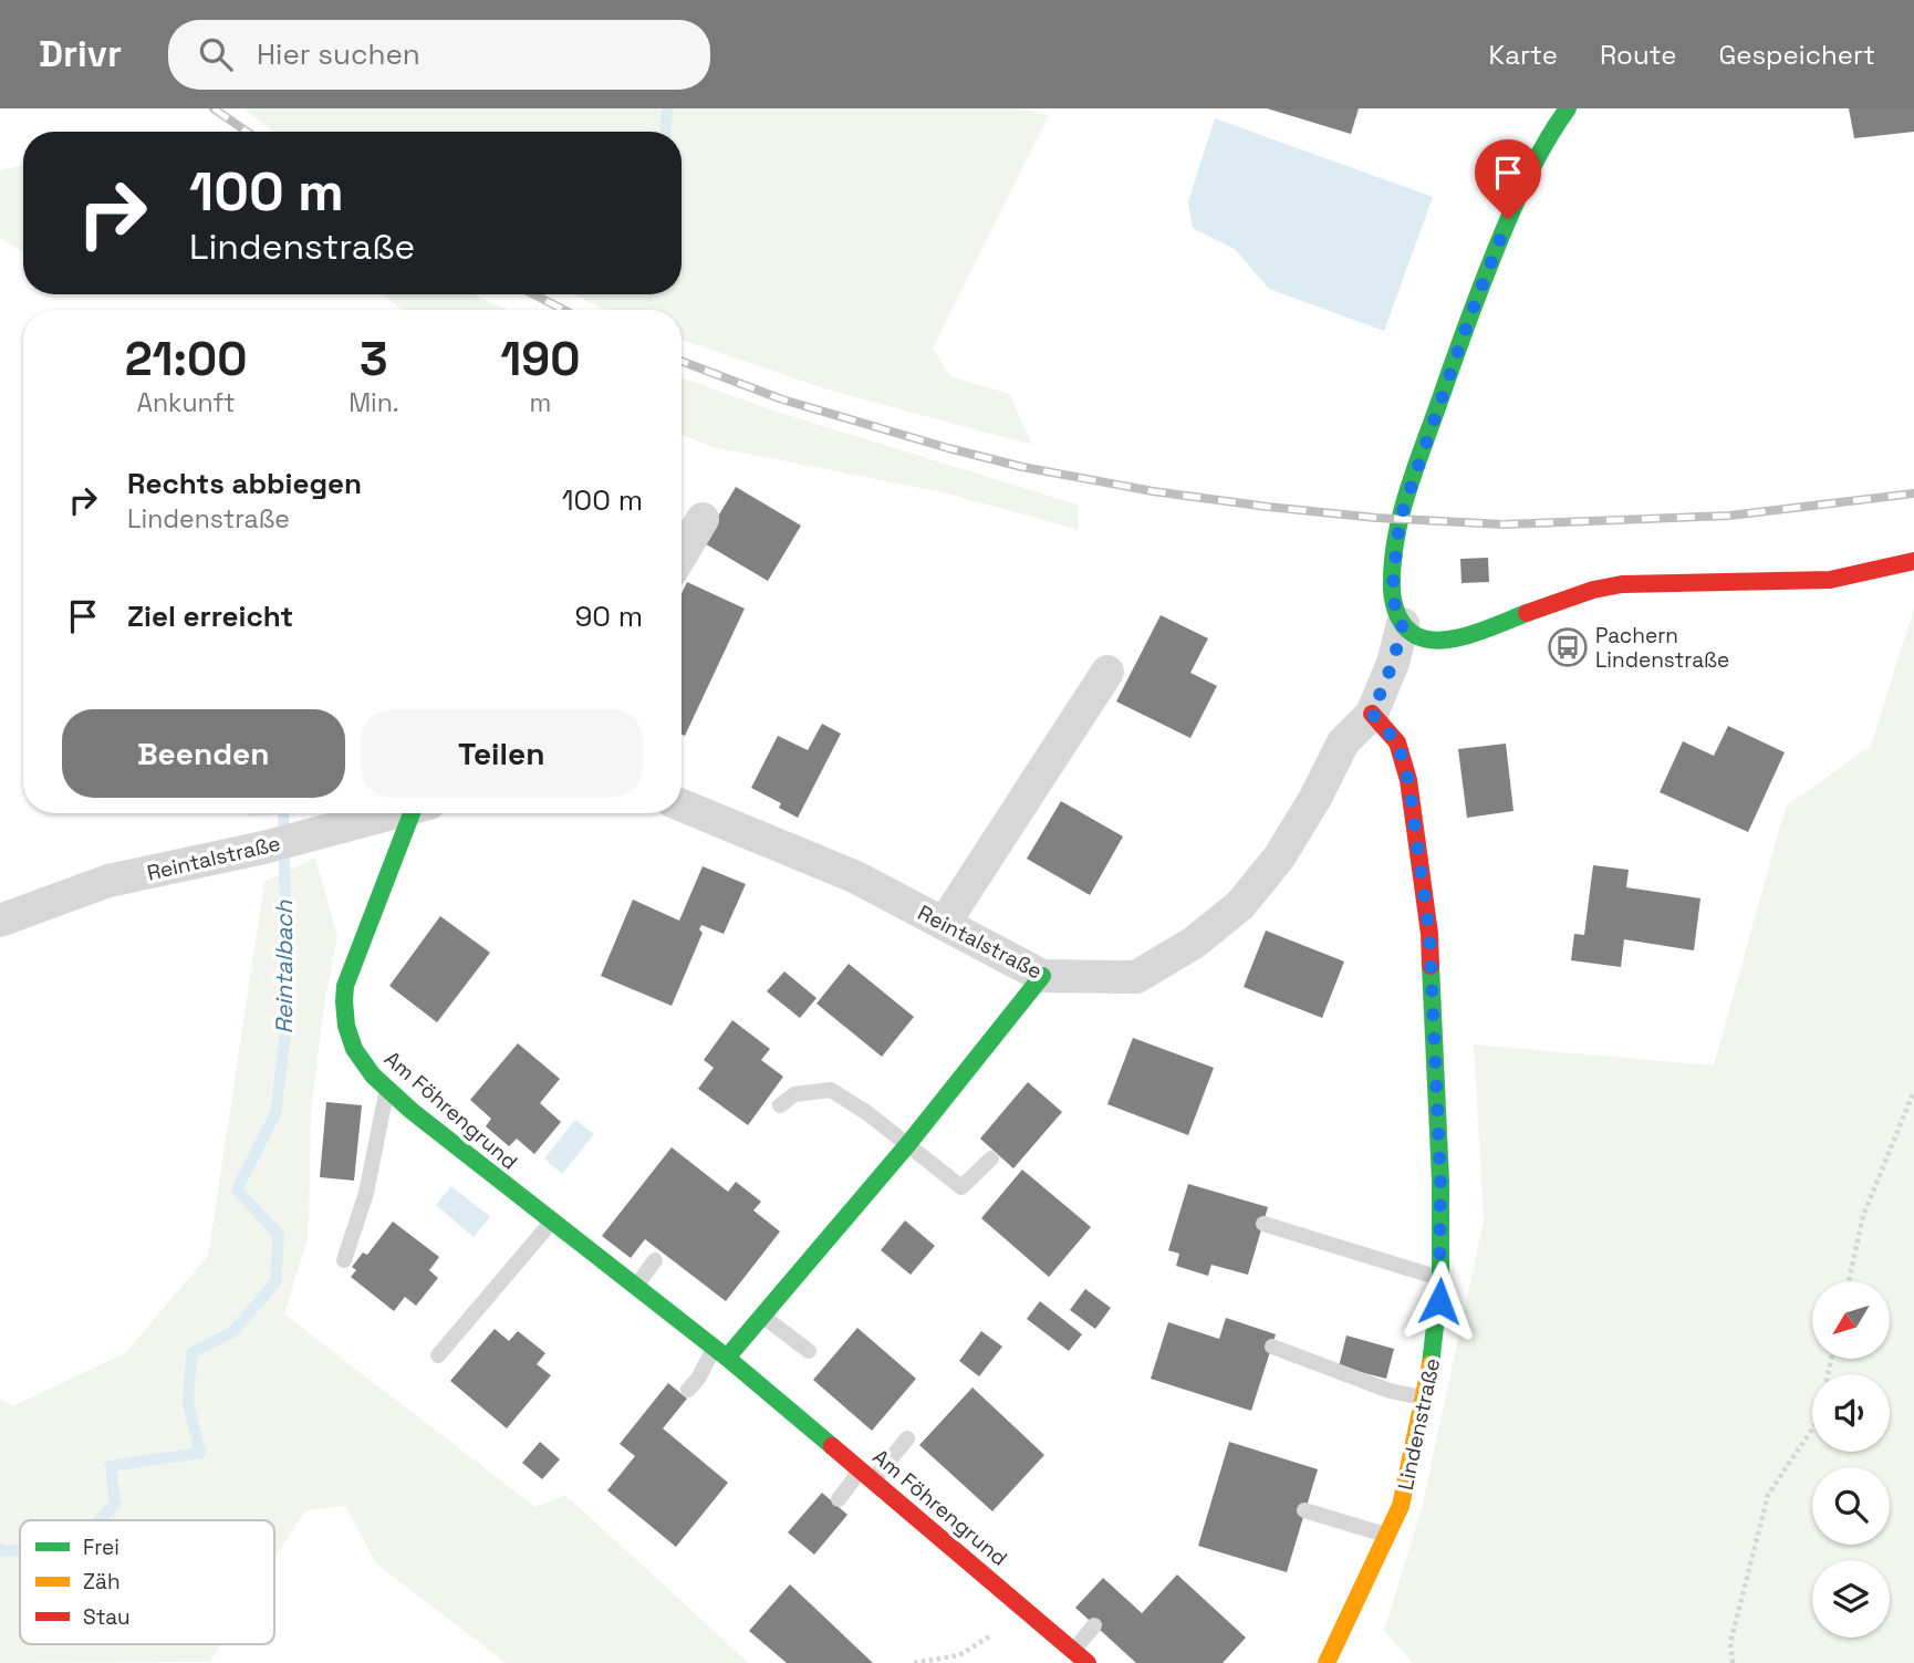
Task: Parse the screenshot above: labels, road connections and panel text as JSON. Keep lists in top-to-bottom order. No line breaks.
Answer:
{"streets":{"street":["Reintalstraße","Am Föhrengrund","Lindenstraße"]},"crossings":[["Reintalstraße","Lindenstraße"]],"water":["Reintalbach"],"places":{"bus stop":["Pachern Lindenstraße"]},"legend":["Frei","Zäh","Stau"],"north":"bottom left","page":{"header":"Drivr","search":"Hier suchen","nav":["Karte","Route","Gespeichert"],"turn":["100 m","Lindenstraße"],"eta":["21:00","Ankunft","3","Min.","190","m"],"list":[{"name":"Rechts abbiegen","note":"Lindenstraße","value":"100 m"},{"name":"Ziel erreicht","value":"90 m"}],"buttons":["Beenden","Teilen"]}}
